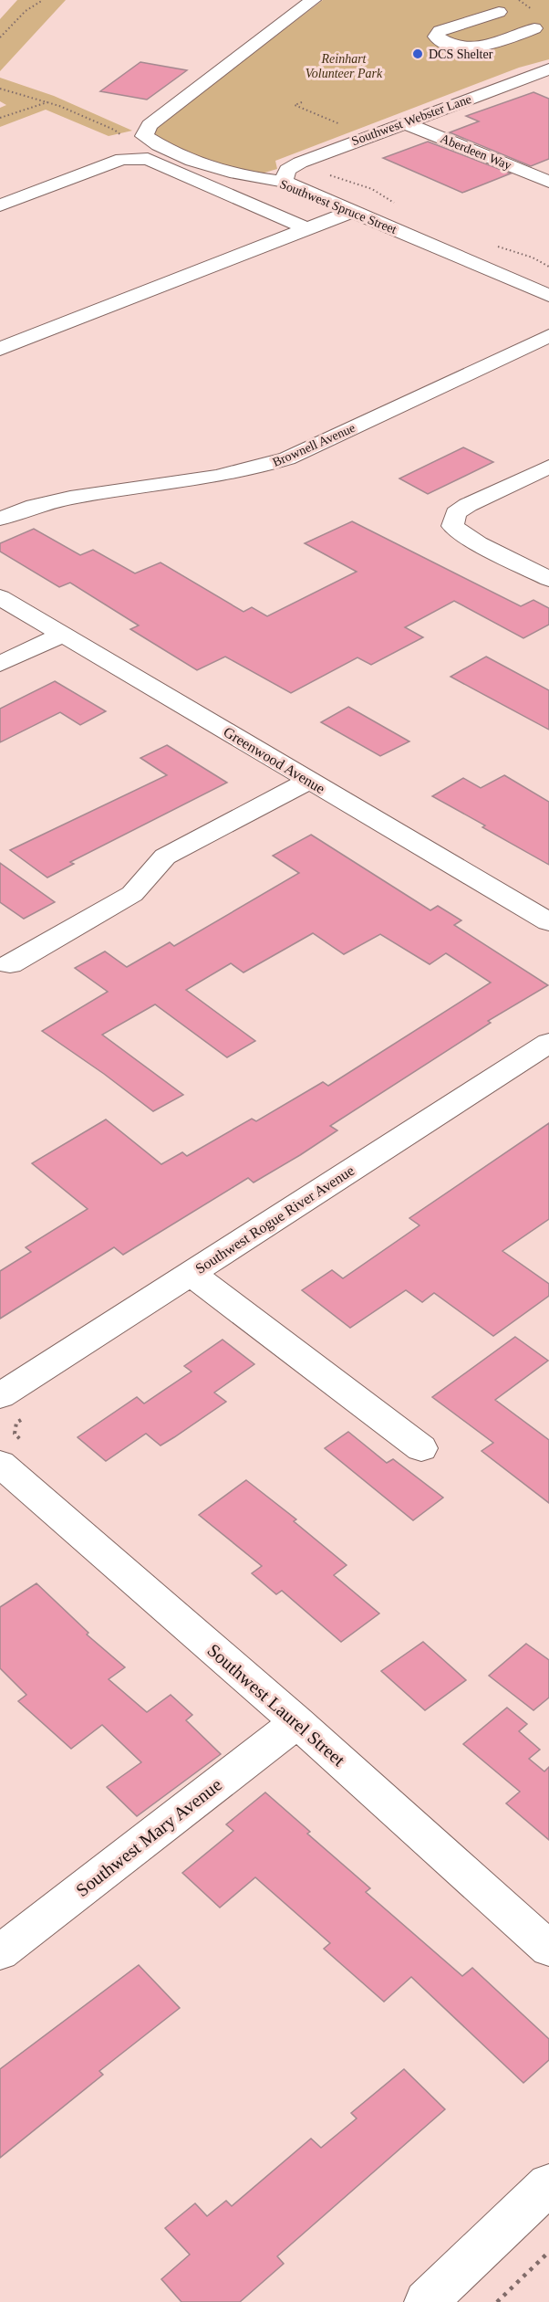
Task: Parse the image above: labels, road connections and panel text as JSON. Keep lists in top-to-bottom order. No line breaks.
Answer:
{"streets":{"street":["Southwest Webster Lane","Aberdeen Way","Southwest Spruce Street","Brownell Avenue","Greenwood Avenue","Southwest Rogue River Avenue","Southwest Laurel Street","Southwest Mary Avenue"]},"crossings":[["Southwest Webster Lane","Aberdeen Way"],["Southwest Webster Lane","Southwest Spruce Street"],["Southwest Laurel Street","Southwest Mary Avenue"]],"parks":["Reinhart Volunteer Park"],"places":["DCS Shelter"]}
